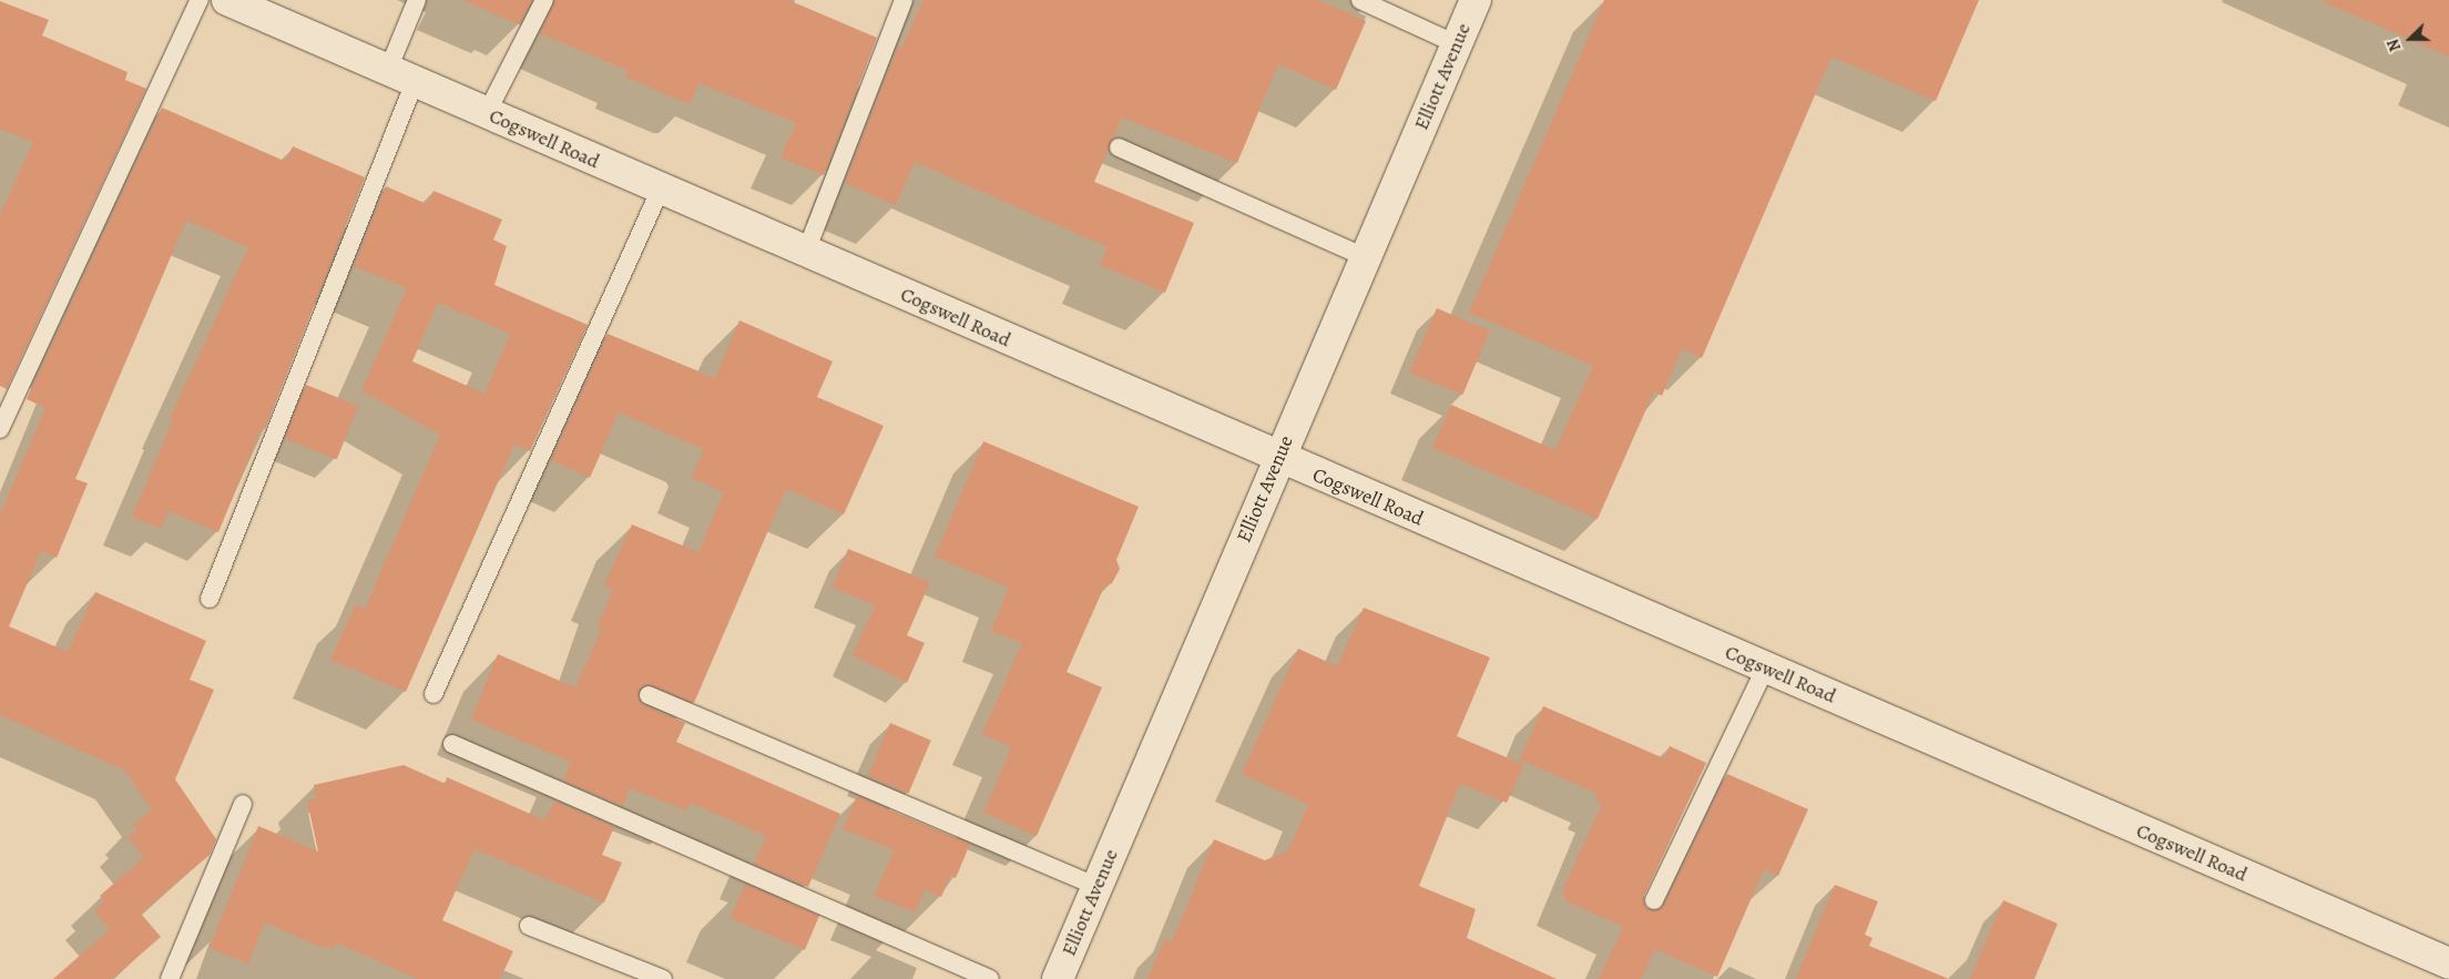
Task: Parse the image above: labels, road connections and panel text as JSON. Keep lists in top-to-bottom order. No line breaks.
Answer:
{"streets":{"street":["Elliott Avenue","Cogswell Road"]},"crossings":[["Elliott Avenue","Cogswell Road"]],"north":"left"}
